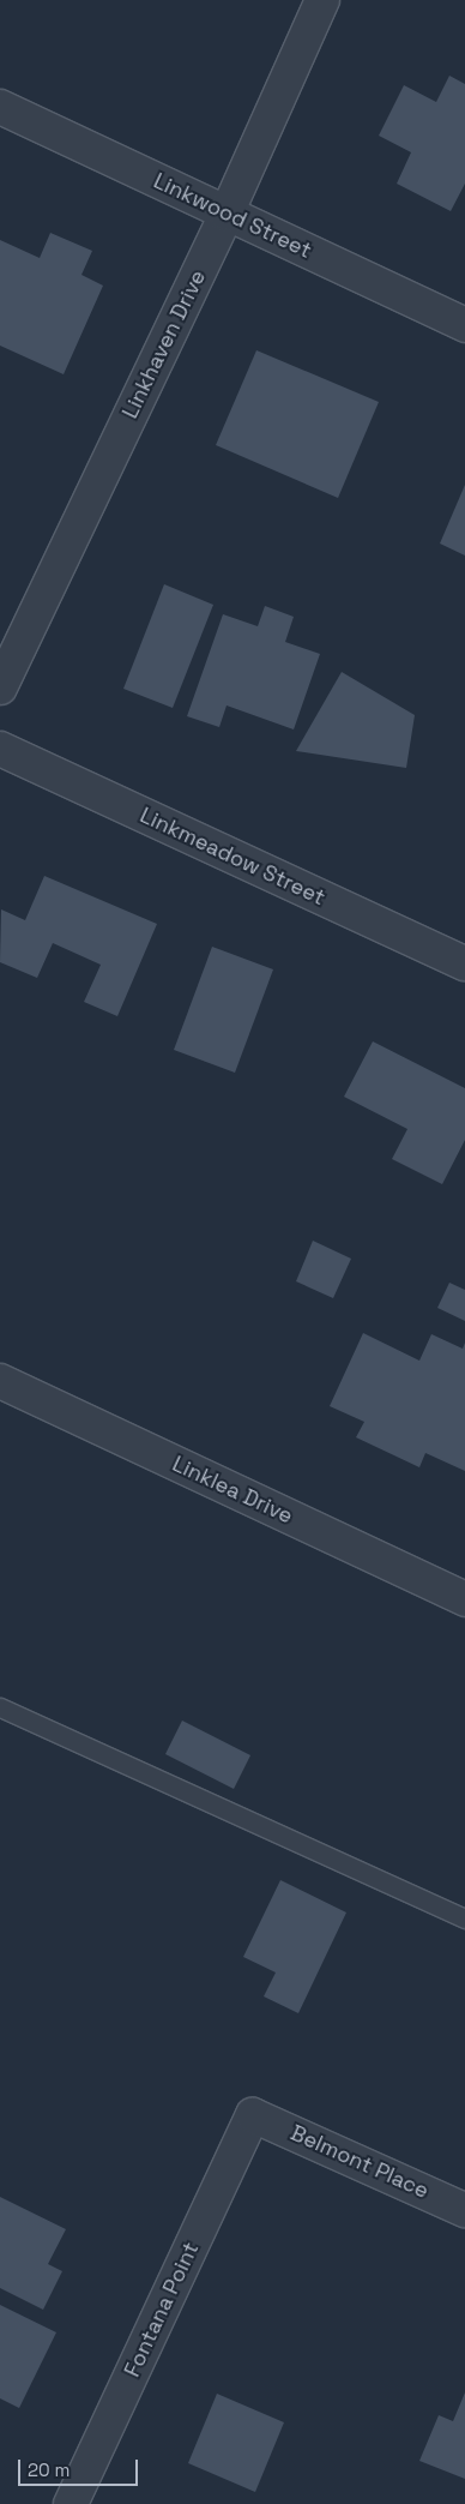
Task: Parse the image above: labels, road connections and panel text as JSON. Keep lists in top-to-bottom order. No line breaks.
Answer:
{"streets":{"street":["Linkwood Street","Linkhaven Drive","Linkmeadow Street","Linklea Drive","Belmont Place","Fontana Point"]},"crossings":[["Linkwood Street","Linkhaven Drive"],["Belmont Place","Fontana Point"]],"scale_bar":"20 m"}
